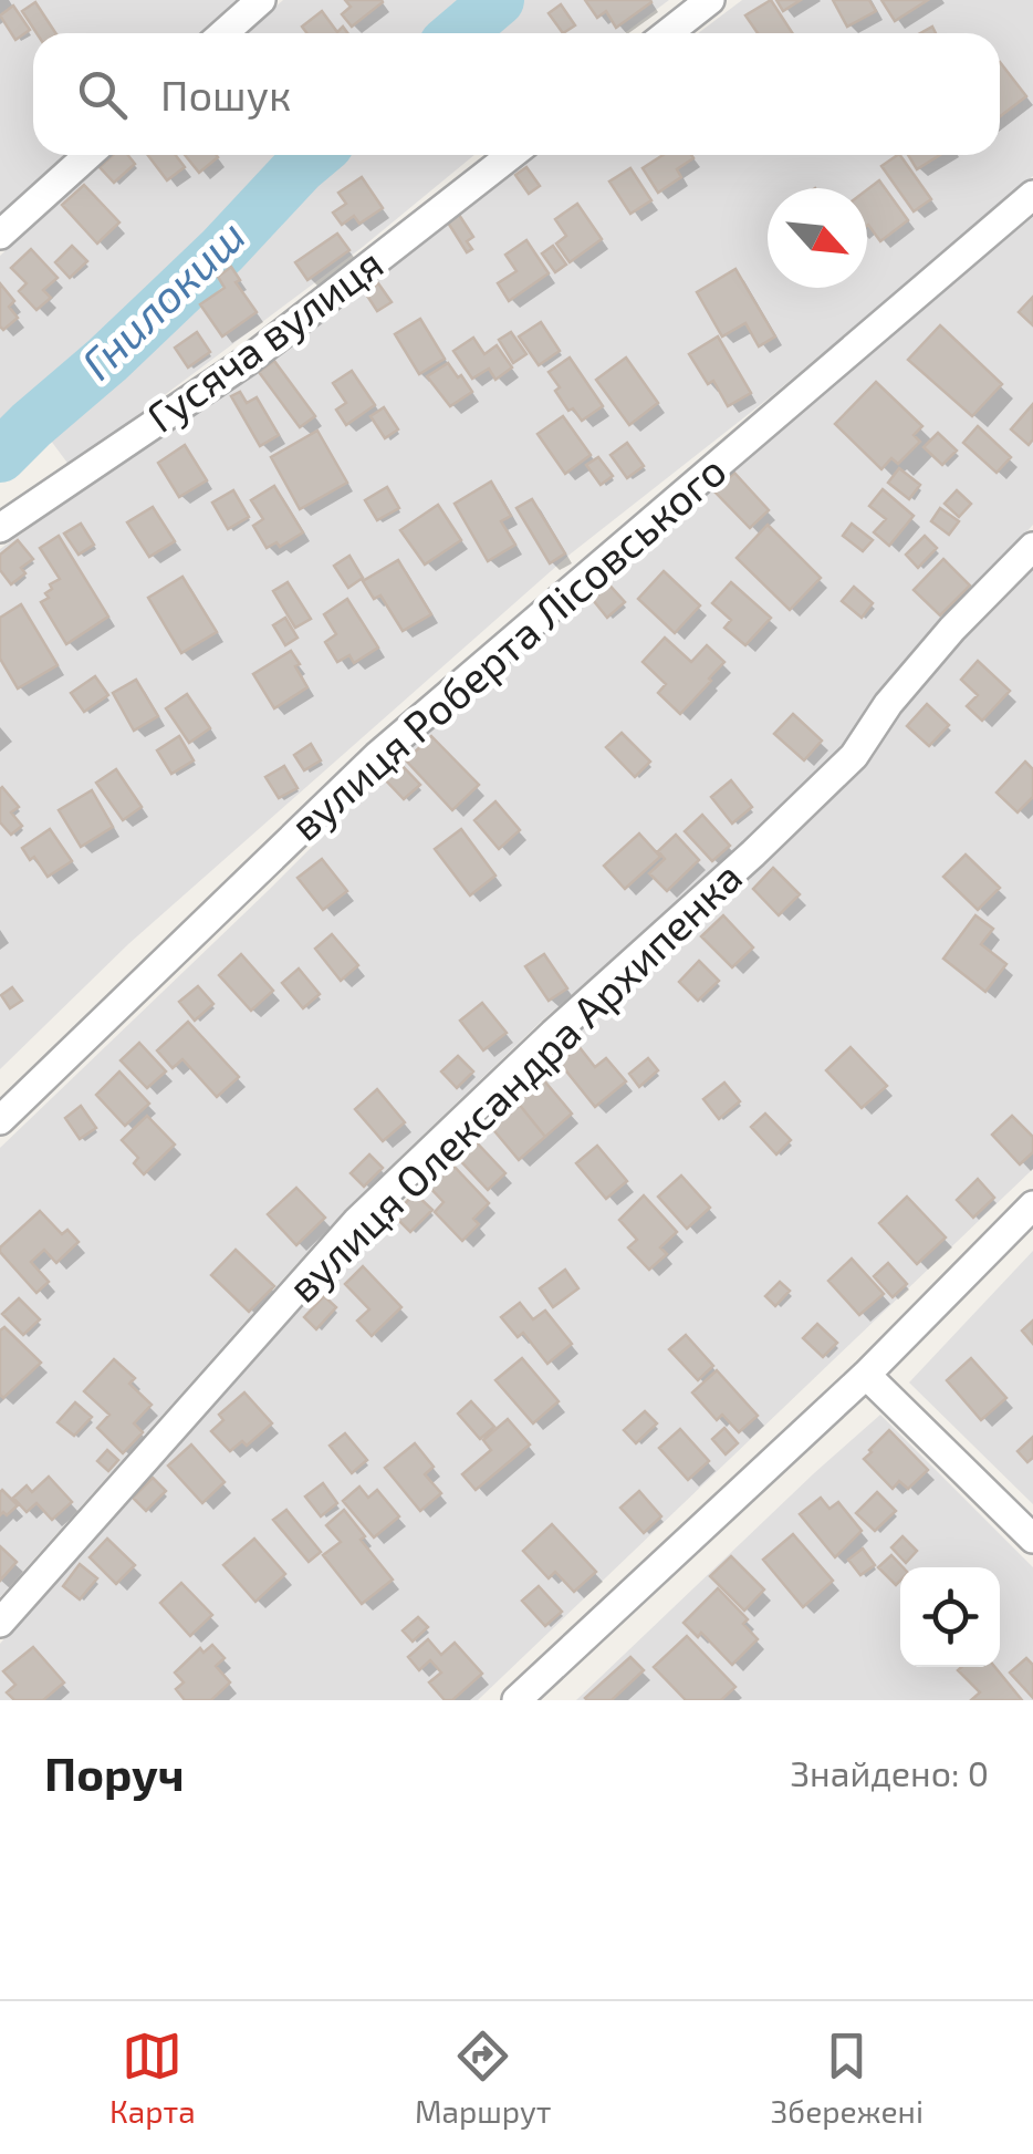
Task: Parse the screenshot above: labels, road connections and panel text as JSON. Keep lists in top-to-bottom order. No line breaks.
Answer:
{"streets":{"street":["Гусяча вулиця","вулиця Роберта Лісовського","вулиця Олександра Архипенка"]},"water":["Гнилокиш"],"north":"bottom right","page":{"search":"Пошук","heading":["Поруч","Знайдено: 0"],"nav":["Карта","Маршрут","Збережені"]}}
